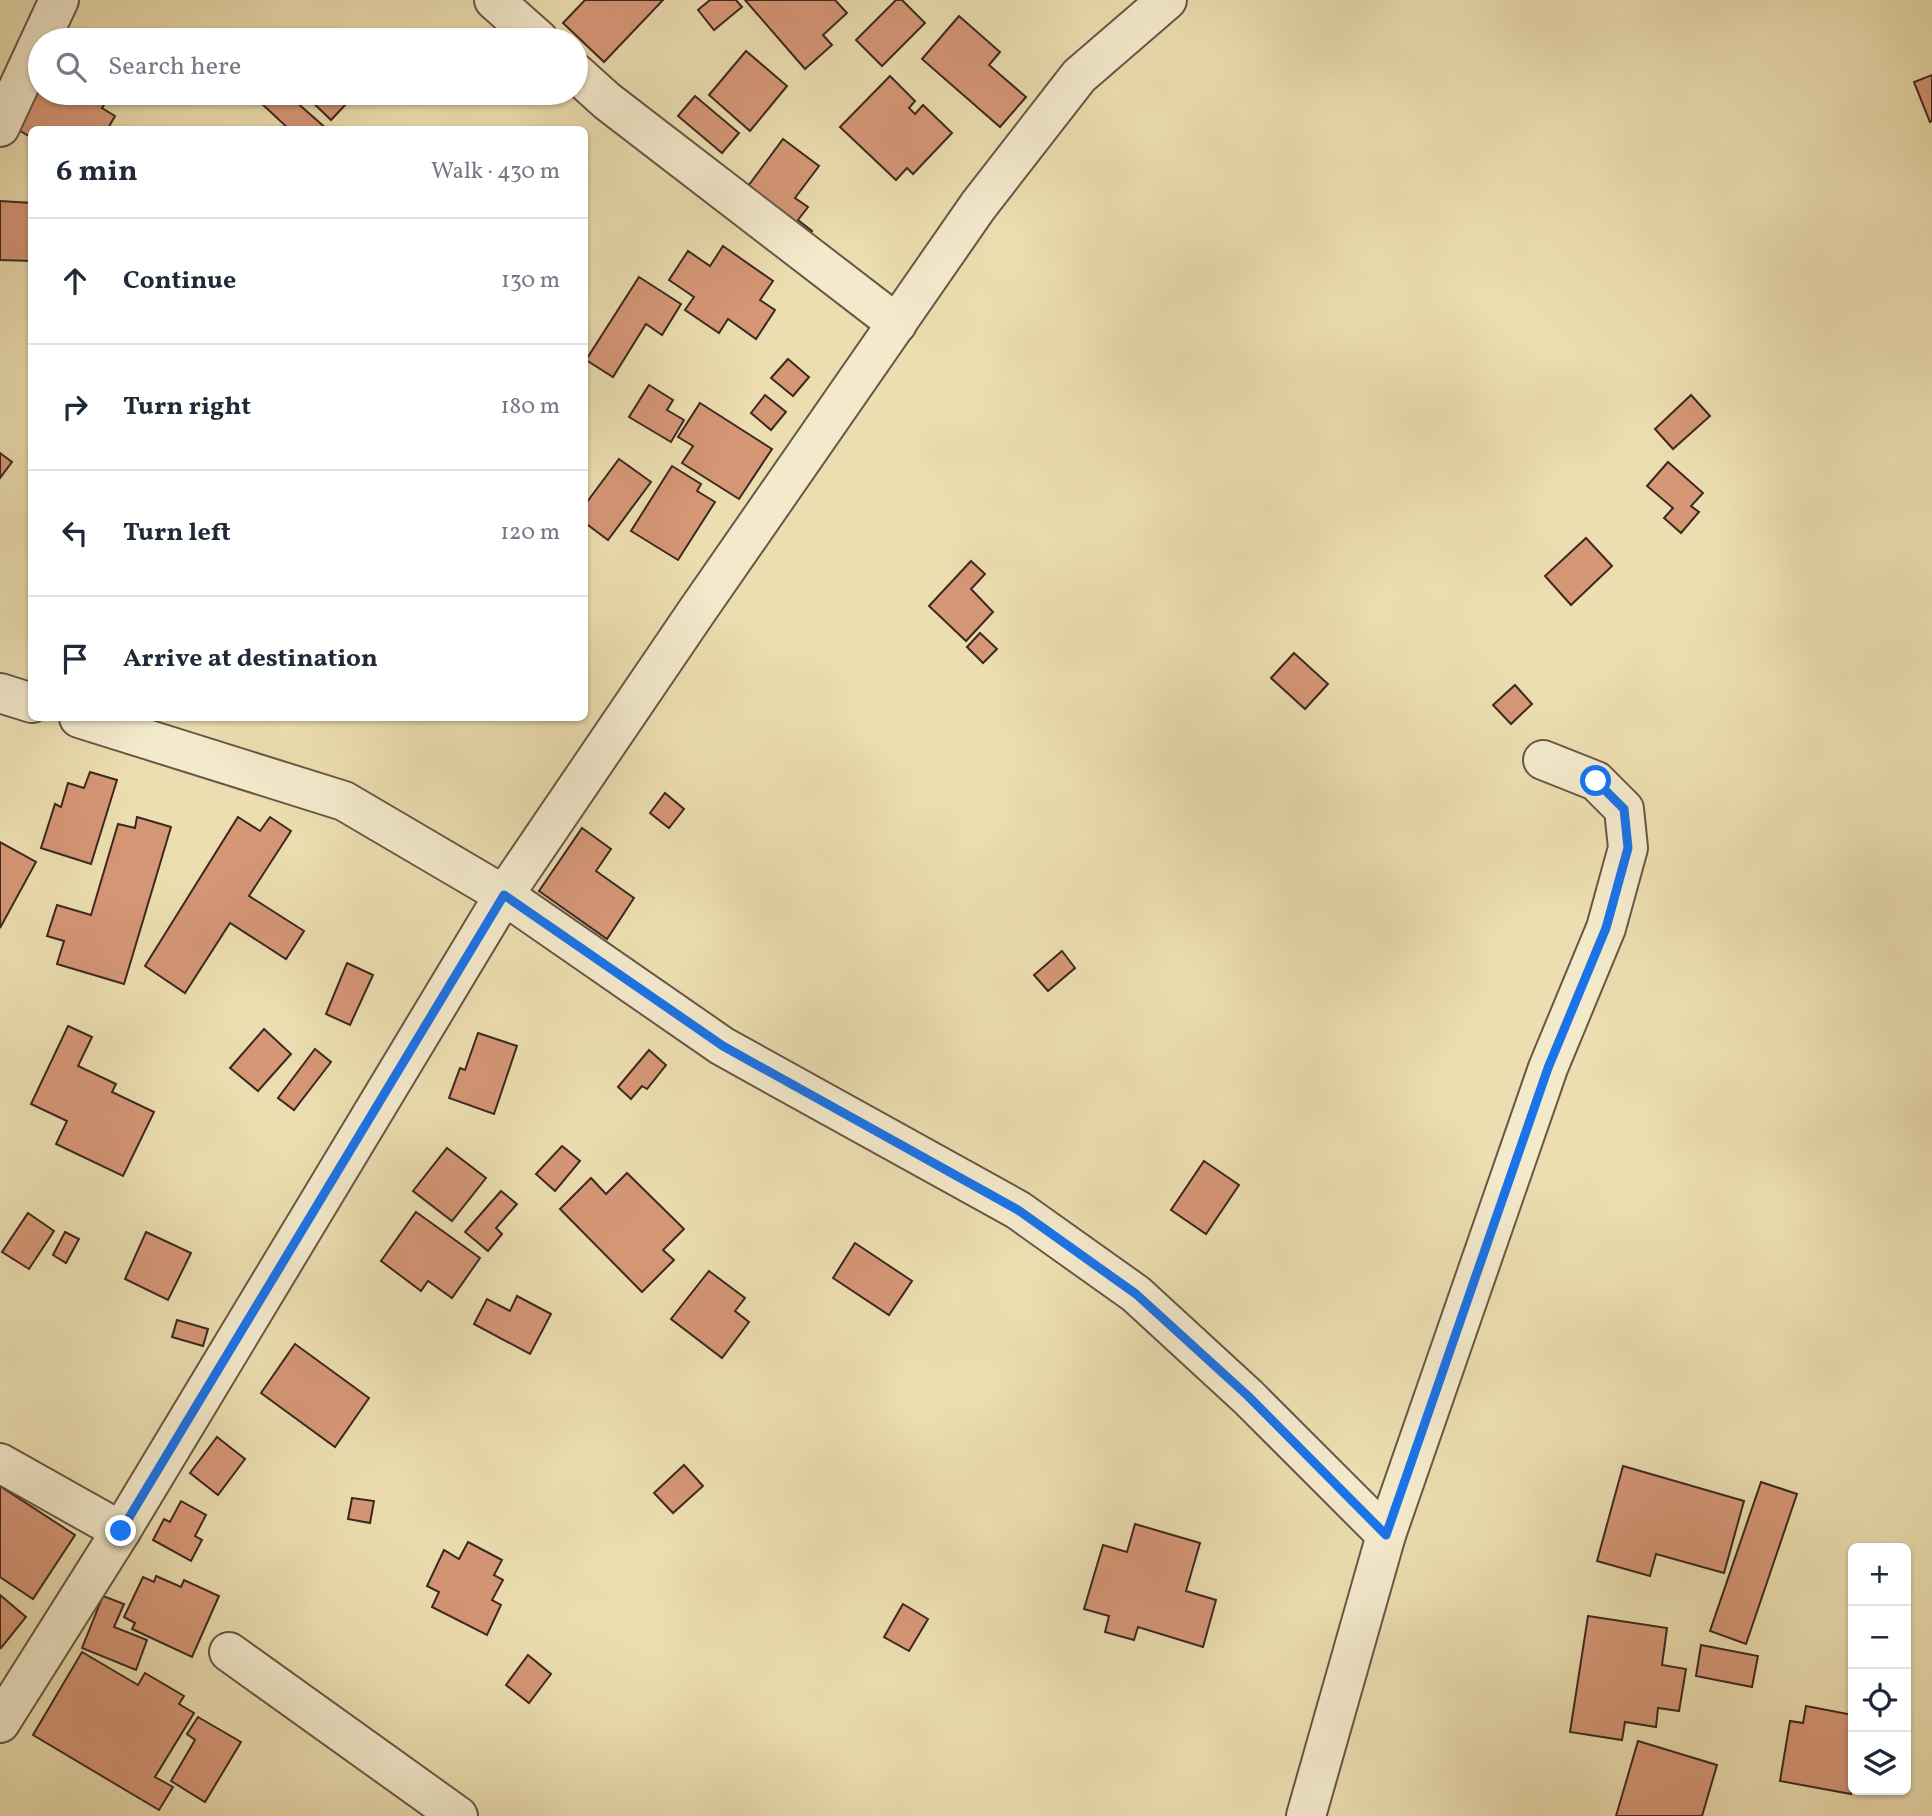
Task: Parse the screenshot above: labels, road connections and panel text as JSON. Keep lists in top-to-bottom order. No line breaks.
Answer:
{"page":{"search":"Search here","heading":["6 min","Walk · 430 m"],"list":[["Continue","130 m"],["Turn right","180 m"],["Turn left","120 m"],"Arrive at destination"],"map_buttons":["+","−"]}}
